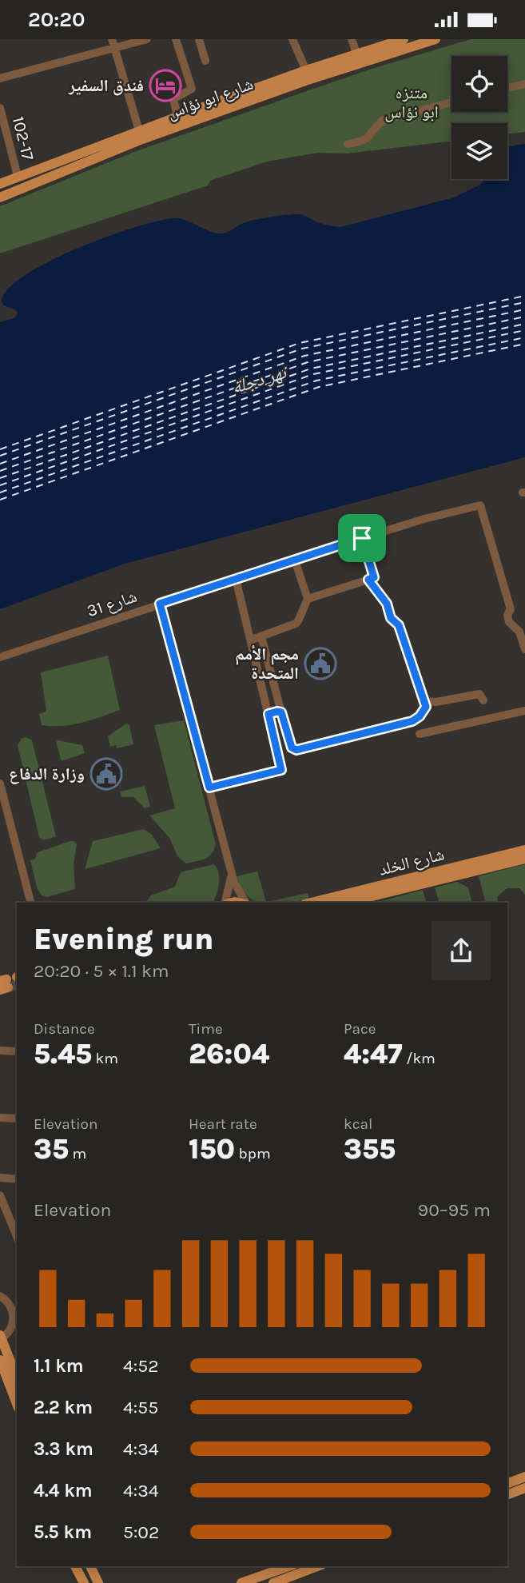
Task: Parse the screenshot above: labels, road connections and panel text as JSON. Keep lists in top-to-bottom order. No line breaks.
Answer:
{"streets":{"main road":["شارع ابو نؤاس","شارع الخلد"],"street":["102-17","شارع 31"]},"crossings":[["شارع ابو نؤاس","102-17"]],"water":["نهر دجلة"],"parks":["متنزه ابو نؤاس"],"places":{"hotel":["فندق السفير"],"public building":["مجم الأمم المتحدة","وزارة الدفاع"]},"page":{"status":"20:20","heading":["Evening run","20:20 · 5 × 1.1 km"],"stats":[["Distance","5.45 km"],["Time","26:04"],["Pace","4:47 /km"],["Elevation","35 m"],["Heart rate","150 bpm"],["kcal","355"]],"chart":["Elevation","90–95 m"],"list":[{"name":"1.1 km","note":"4:52"},{"name":"2.2 km","note":"4:55"},{"name":"3.3 km","note":"4:34"},{"name":"4.4 km","note":"4:34"},{"name":"5.5 km","note":"5:02"}]}}
